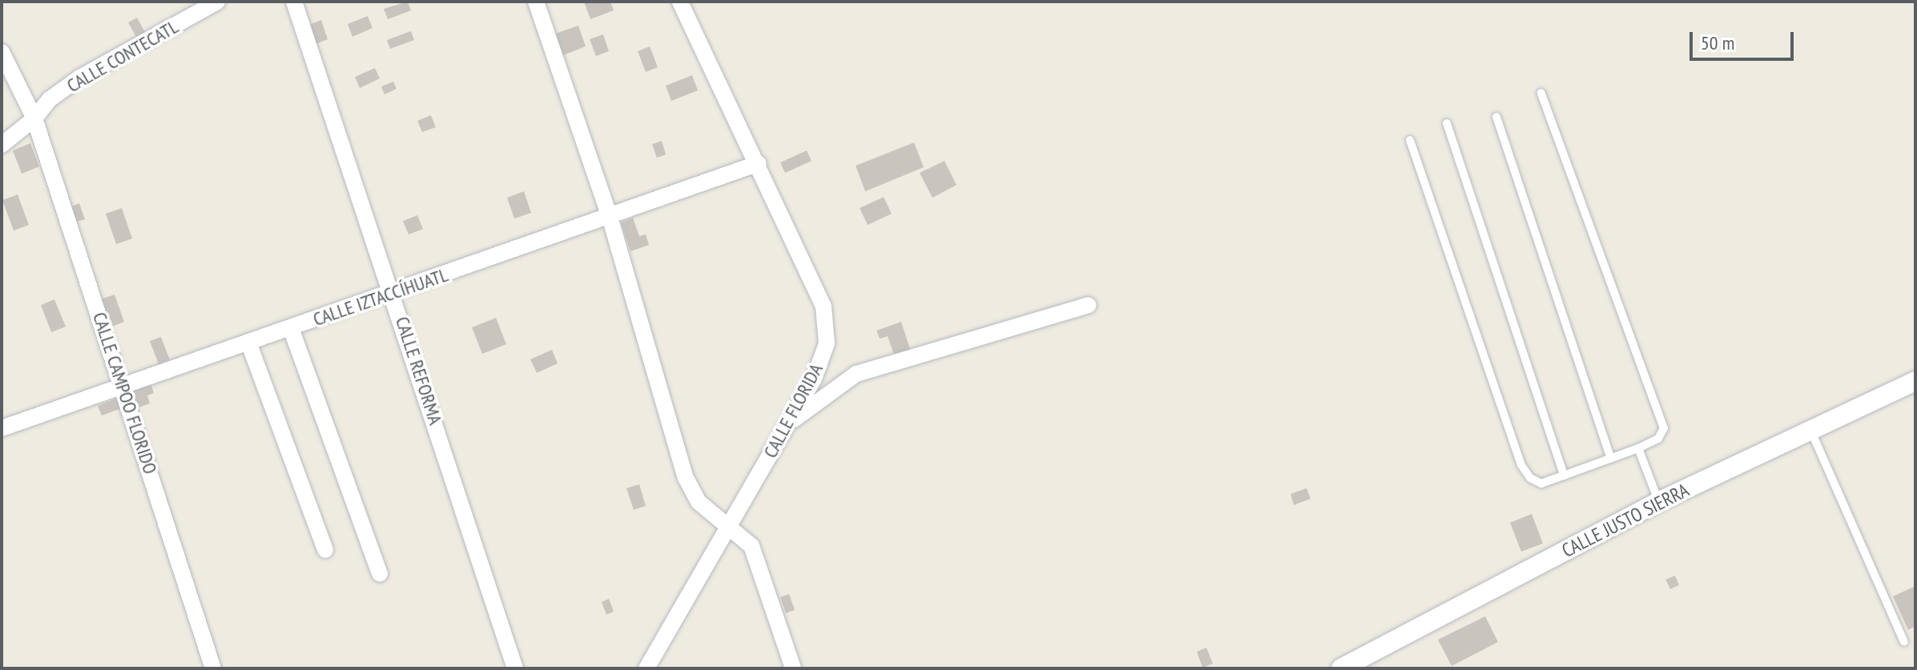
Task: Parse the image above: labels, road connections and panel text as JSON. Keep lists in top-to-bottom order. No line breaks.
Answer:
{"streets":{"street":["CALLE CONTECATL","CALLE IZTACCÍHUATL","CALLE REFORMA","CALLE CAMPOO FLORIDO","CALLE FLORIDA","CALLE JUSTO SIERRA"]},"crossings":[["CALLE CONTECATL","CALLE CAMPOO FLORIDO"],["CALLE IZTACCÍHUATL","CALLE REFORMA"],["CALLE IZTACCÍHUATL","CALLE CAMPOO FLORIDO"],["CALLE IZTACCÍHUATL","CALLE FLORIDA"]],"scale_bar":"50 m"}
